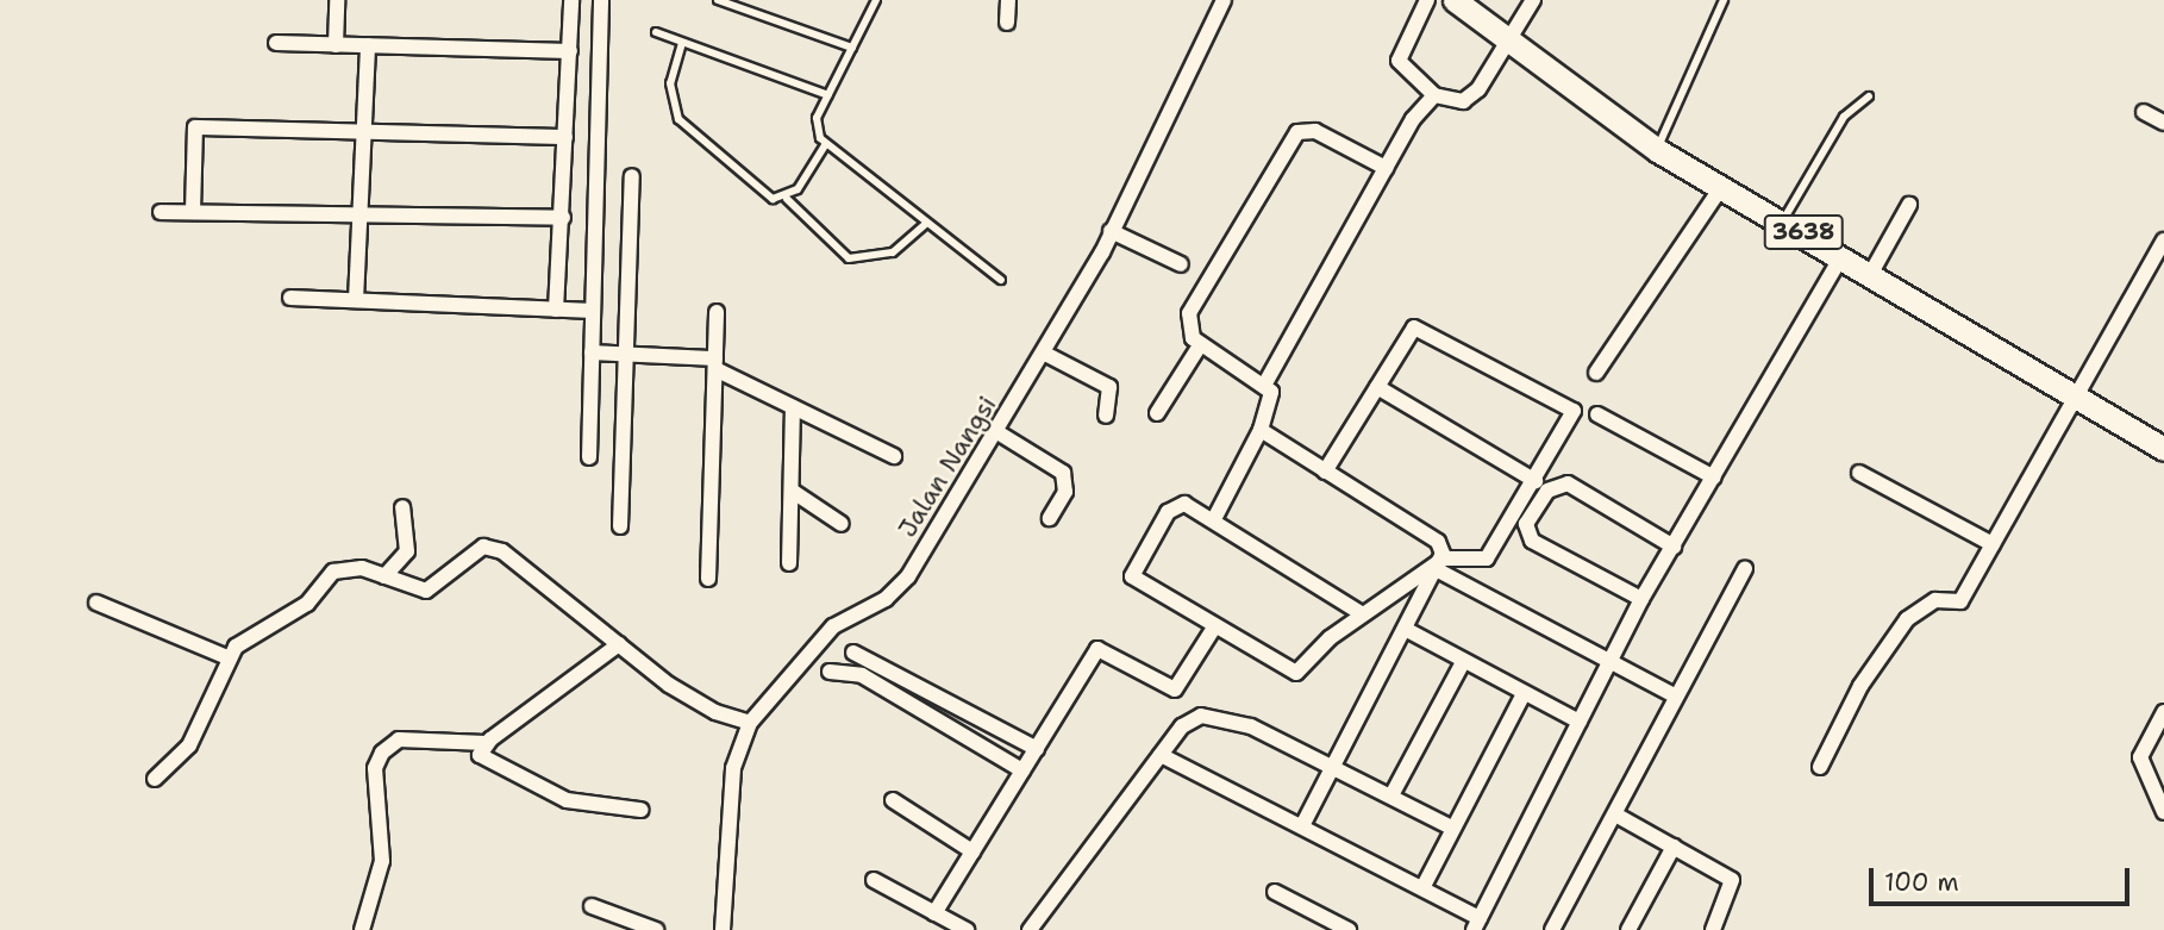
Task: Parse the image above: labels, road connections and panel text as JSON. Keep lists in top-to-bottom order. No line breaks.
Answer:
{"streets":{"main road":["3638"],"street":["Jalan Nangsi"]},"scale_bar":"100 m"}
